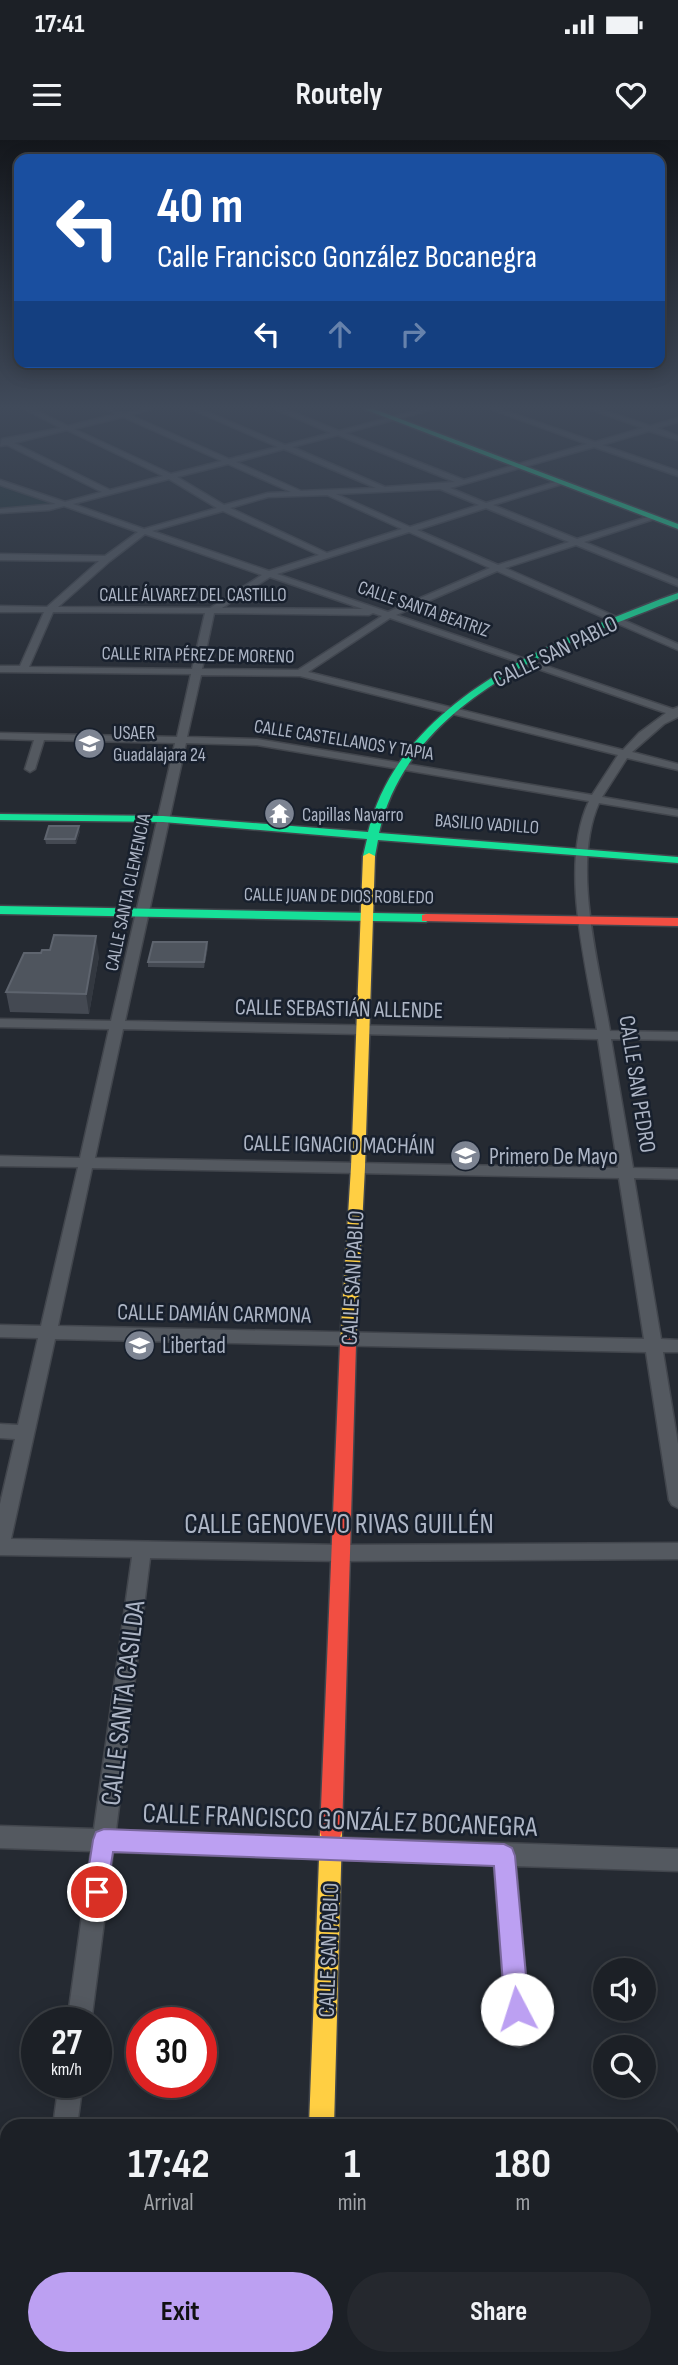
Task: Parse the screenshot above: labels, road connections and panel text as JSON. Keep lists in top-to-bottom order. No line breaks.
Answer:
{"streets":{"street":["CALLE ÁLVAREZ DEL CASTILLO","CALLE SANTA BEATRIZ","CALLE SAN PABLO","CALLE RITA PÉREZ DE MORENO","CALLE CASTELLANOS Y TAPIA","BASILIO VADILLO","CALLE SANTA CLEMENCIA","CALLE JUAN DE DIOS ROBLEDO","CALLE SEBASTIÁN ALLENDE","CALLE SAN PEDRO","CALLE IGNACIO MACHÁIN","CALLE DAMIÁN CARMONA","CALLE GENOVEVO RIVAS GUILLÉN","CALLE SANTA CASILDA","CALLE FRANCISCO GONZÁLEZ BOCANEGRA"]},"crossings":[["CALLE ÁLVAREZ DEL CASTILLO","CALLE SANTA BEATRIZ"],["CALLE ÁLVAREZ DEL CASTILLO","CALLE SANTA CLEMENCIA"],["CALLE SANTA BEATRIZ","CALLE SAN PABLO"],["CALLE SANTA BEATRIZ","CALLE SAN PEDRO"],["CALLE SAN PABLO","CALLE RITA PÉREZ DE MORENO"],["CALLE SAN PABLO","CALLE CASTELLANOS Y TAPIA"],["CALLE SAN PABLO","BASILIO VADILLO"],["CALLE SAN PABLO","CALLE JUAN DE DIOS ROBLEDO"],["CALLE SAN PABLO","CALLE SEBASTIÁN ALLENDE"],["CALLE SAN PABLO","CALLE IGNACIO MACHÁIN"],["CALLE SAN PABLO","CALLE DAMIÁN CARMONA"],["CALLE SAN PABLO","CALLE GENOVEVO RIVAS GUILLÉN"],["CALLE SAN PABLO","CALLE FRANCISCO GONZÁLEZ BOCANEGRA"],["CALLE RITA PÉREZ DE MORENO","CALLE SANTA CLEMENCIA"],["CALLE RITA PÉREZ DE MORENO","CALLE SAN PEDRO"],["CALLE CASTELLANOS Y TAPIA","CALLE SANTA CLEMENCIA"],["CALLE CASTELLANOS Y TAPIA","CALLE SAN PEDRO"],["BASILIO VADILLO","CALLE SANTA CLEMENCIA"],["BASILIO VADILLO","CALLE SAN PEDRO"],["CALLE SANTA CLEMENCIA","CALLE JUAN DE DIOS ROBLEDO"],["CALLE SANTA CLEMENCIA","CALLE SEBASTIÁN ALLENDE"],["CALLE SANTA CLEMENCIA","CALLE IGNACIO MACHÁIN"],["CALLE SANTA CLEMENCIA","CALLE DAMIÁN CARMONA"],["CALLE SANTA CLEMENCIA","CALLE GENOVEVO RIVAS GUILLÉN"],["CALLE JUAN DE DIOS ROBLEDO","CALLE SAN PEDRO"],["CALLE SEBASTIÁN ALLENDE","CALLE SAN PEDRO"],["CALLE SAN PEDRO","CALLE IGNACIO MACHÁIN"],["CALLE SAN PEDRO","CALLE DAMIÁN CARMONA"],["CALLE GENOVEVO RIVAS GUILLÉN","CALLE SANTA CASILDA"],["CALLE SANTA CASILDA","CALLE FRANCISCO GONZÁLEZ BOCANEGRA"]],"places":{"school or university":["USAER Guadalajara 24","Primero De Mayo","Libertad"],"temple":["Capillas Navarro"]},"page":{"status":"17:41","header":"Routely","turn":["40 m","Calle Francisco González Bocanegra"],"speed":"27 km/h","limit":"30","eta":["17:42","Arrival","1","min","180","m"],"buttons":["Exit","Share"]}}
